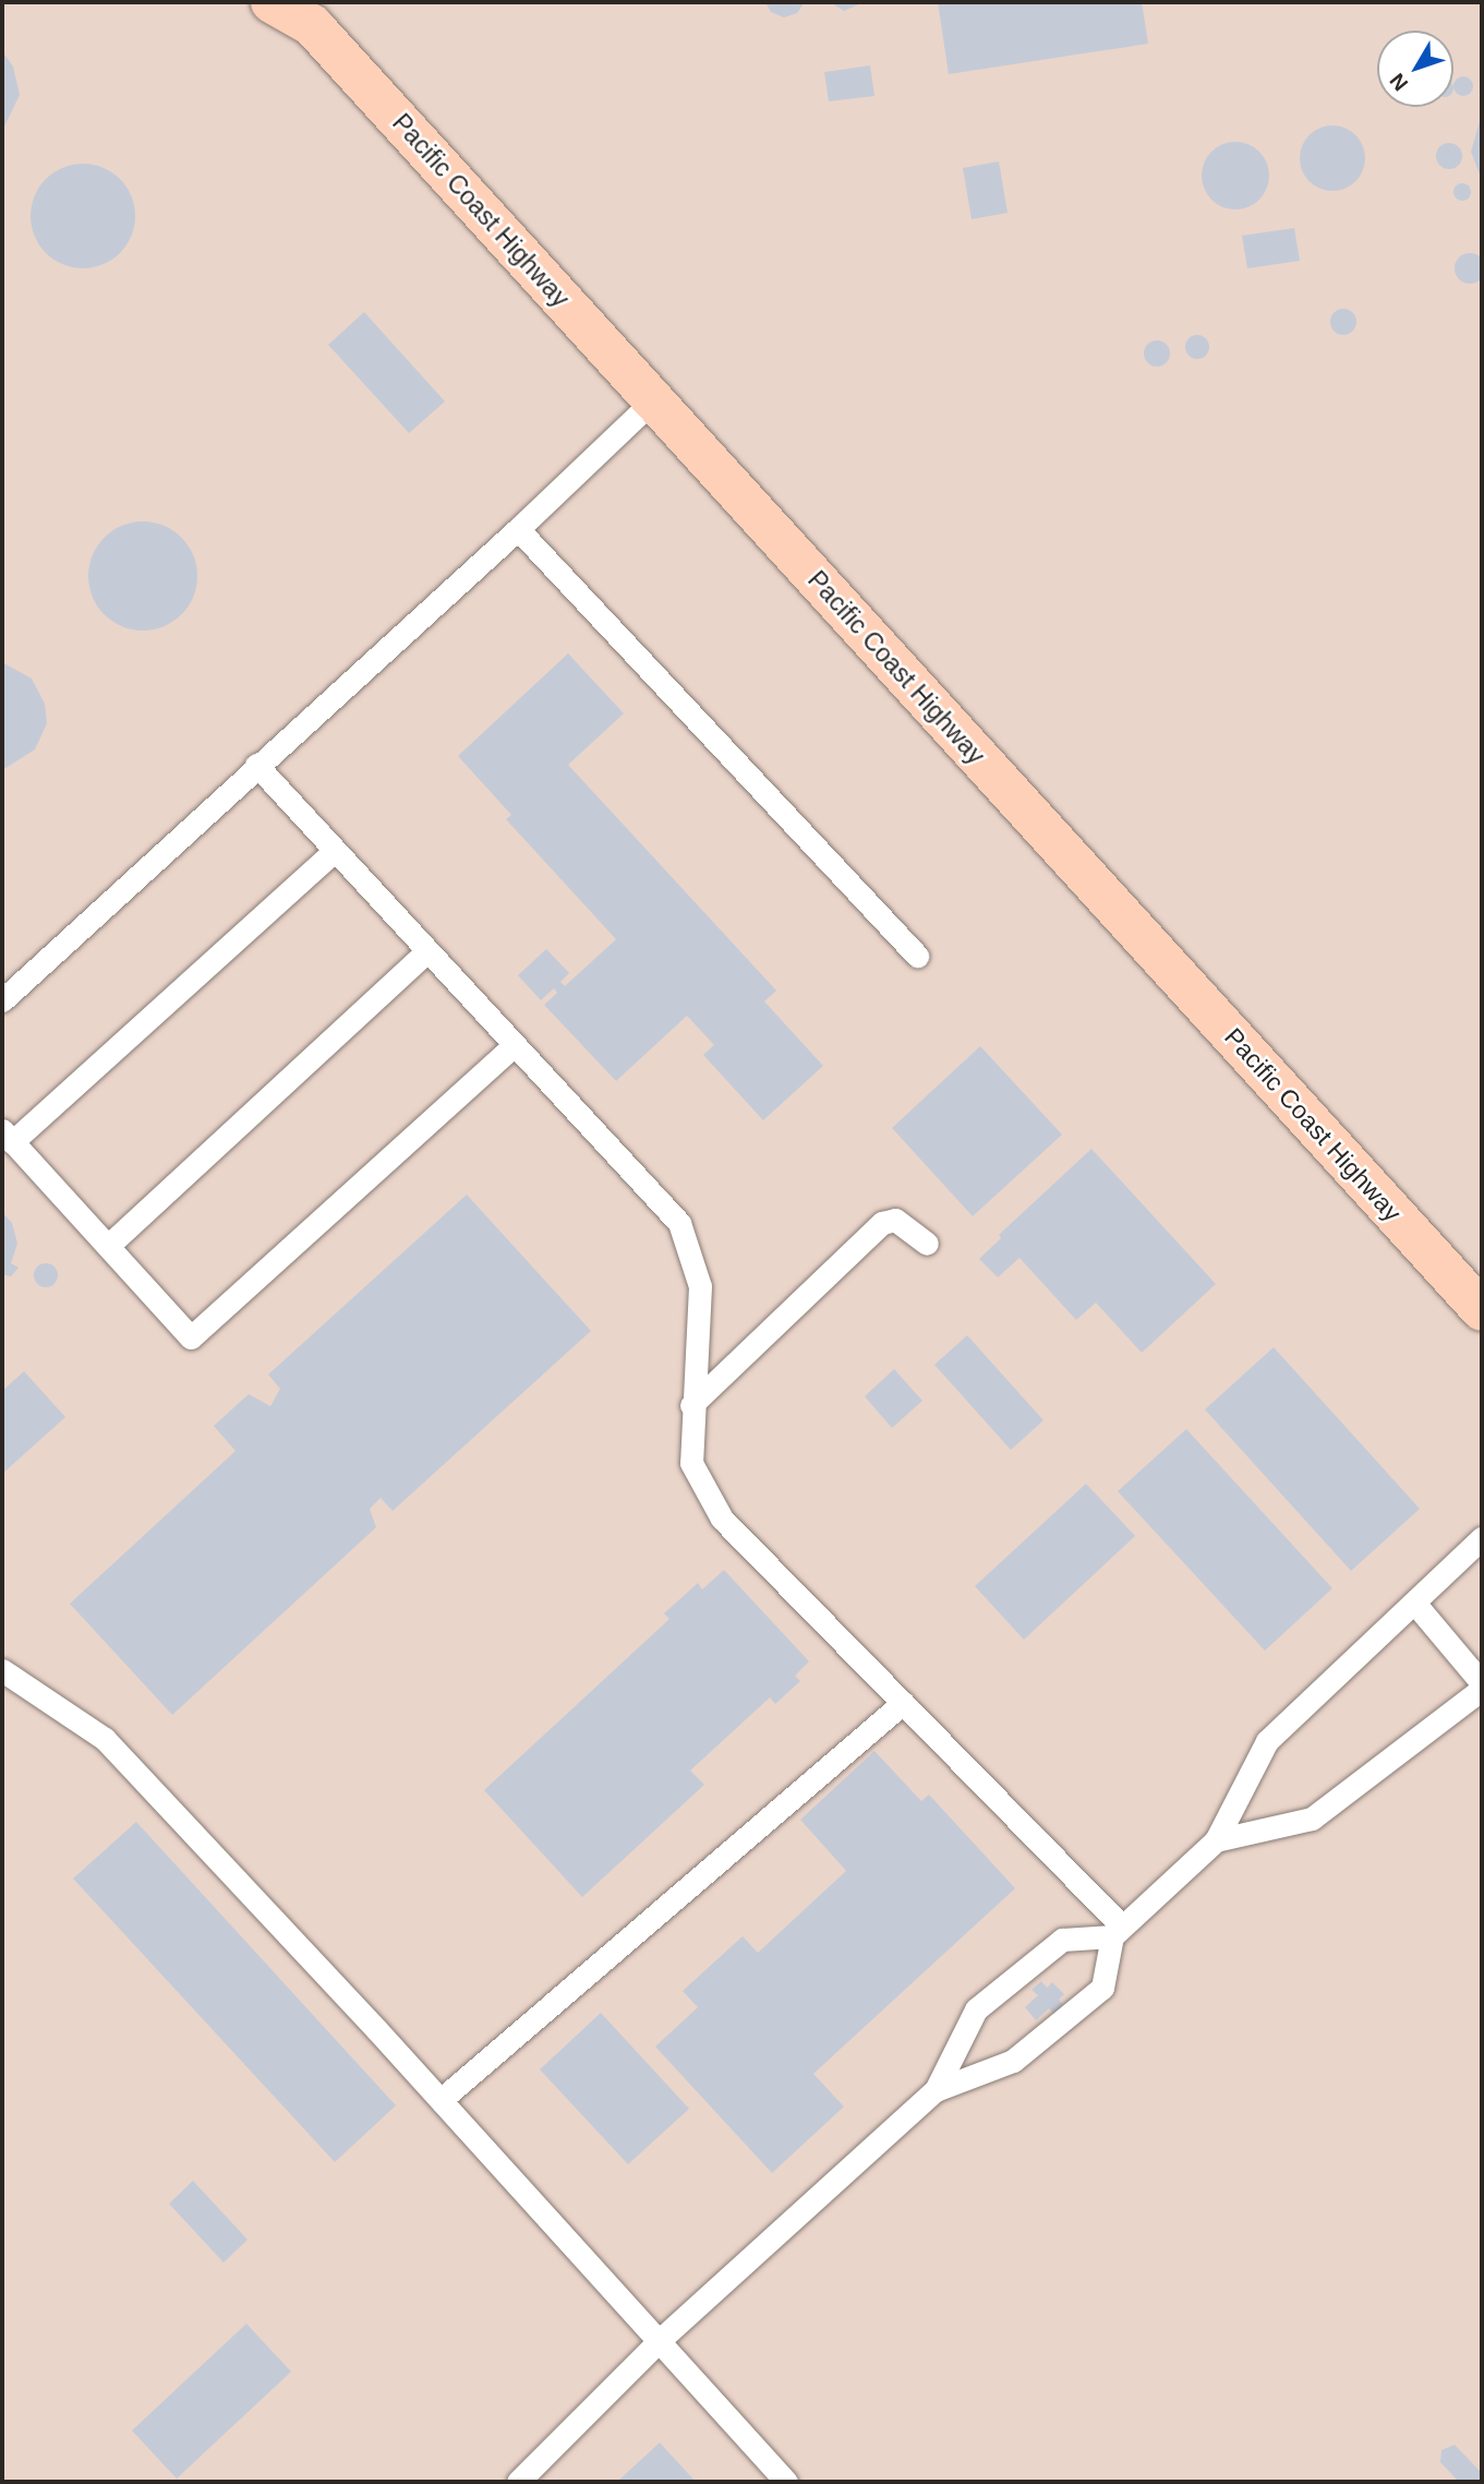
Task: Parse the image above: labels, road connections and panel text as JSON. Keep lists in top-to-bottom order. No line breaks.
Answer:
{"streets":{"highway":["Pacific Coast Highway"]},"north":"bottom left"}
